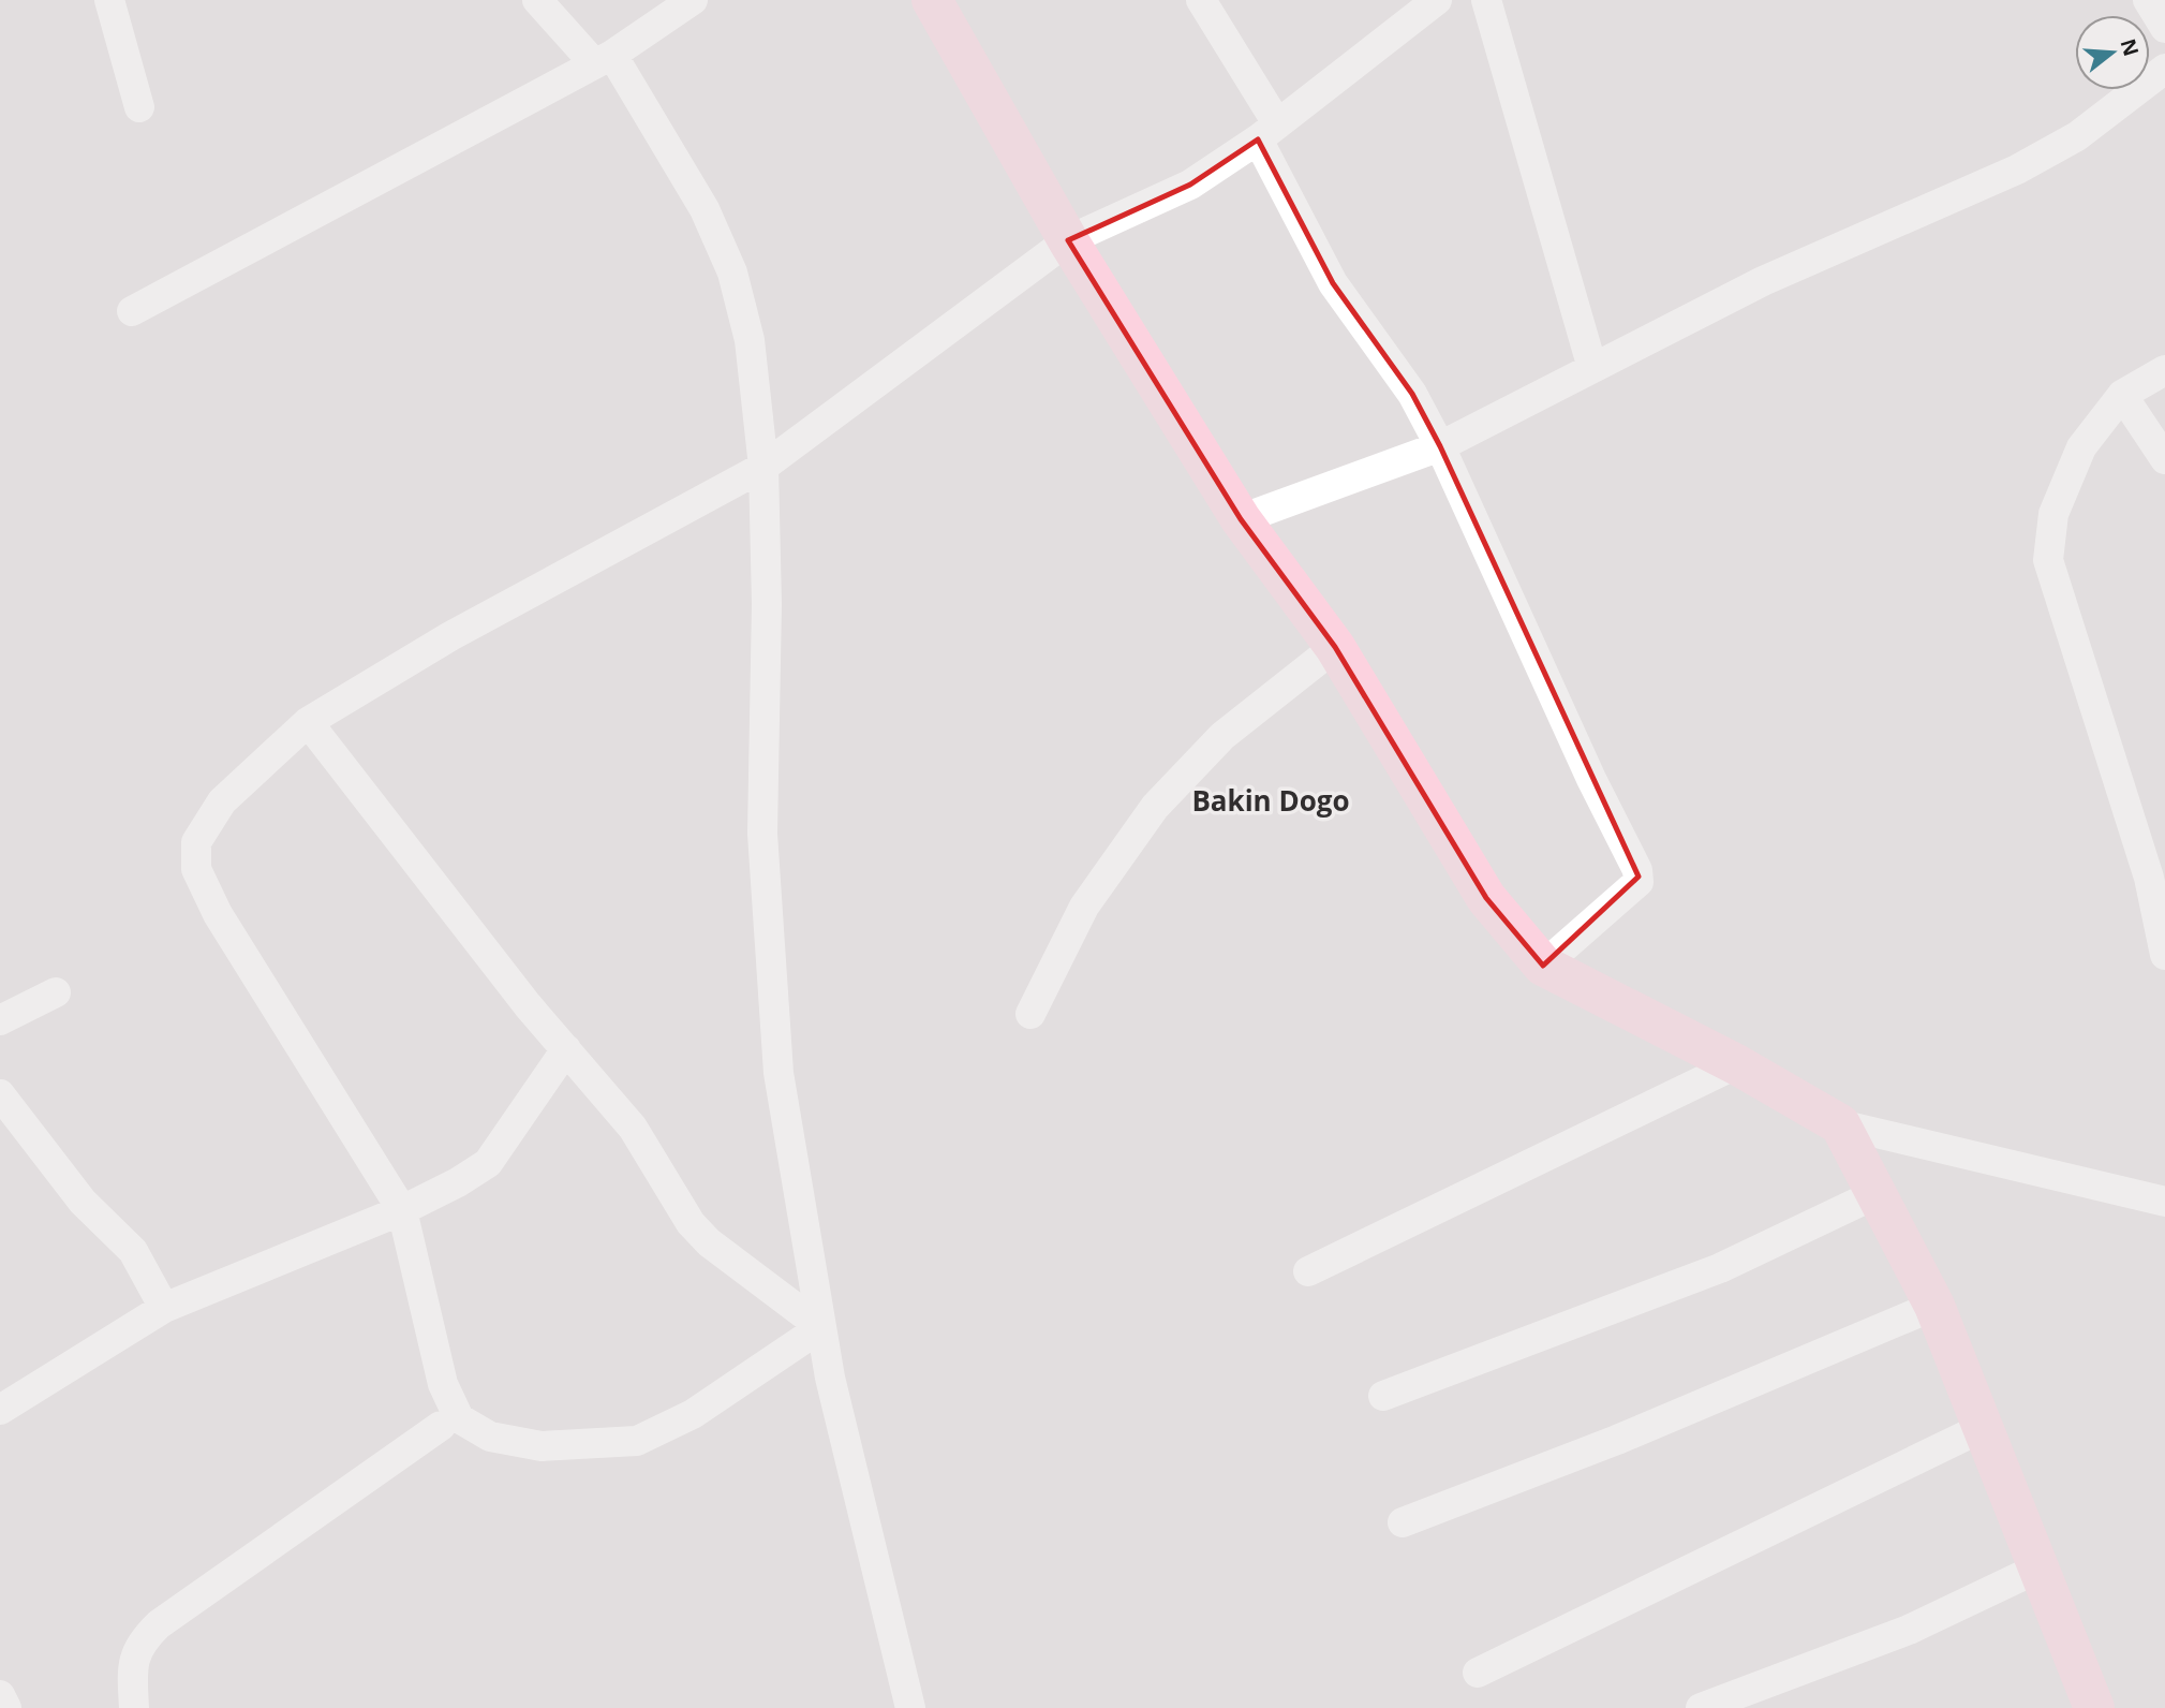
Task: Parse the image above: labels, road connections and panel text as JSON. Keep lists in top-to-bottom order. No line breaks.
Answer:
{"districts":["Bakin Dogo"],"north":"right"}
